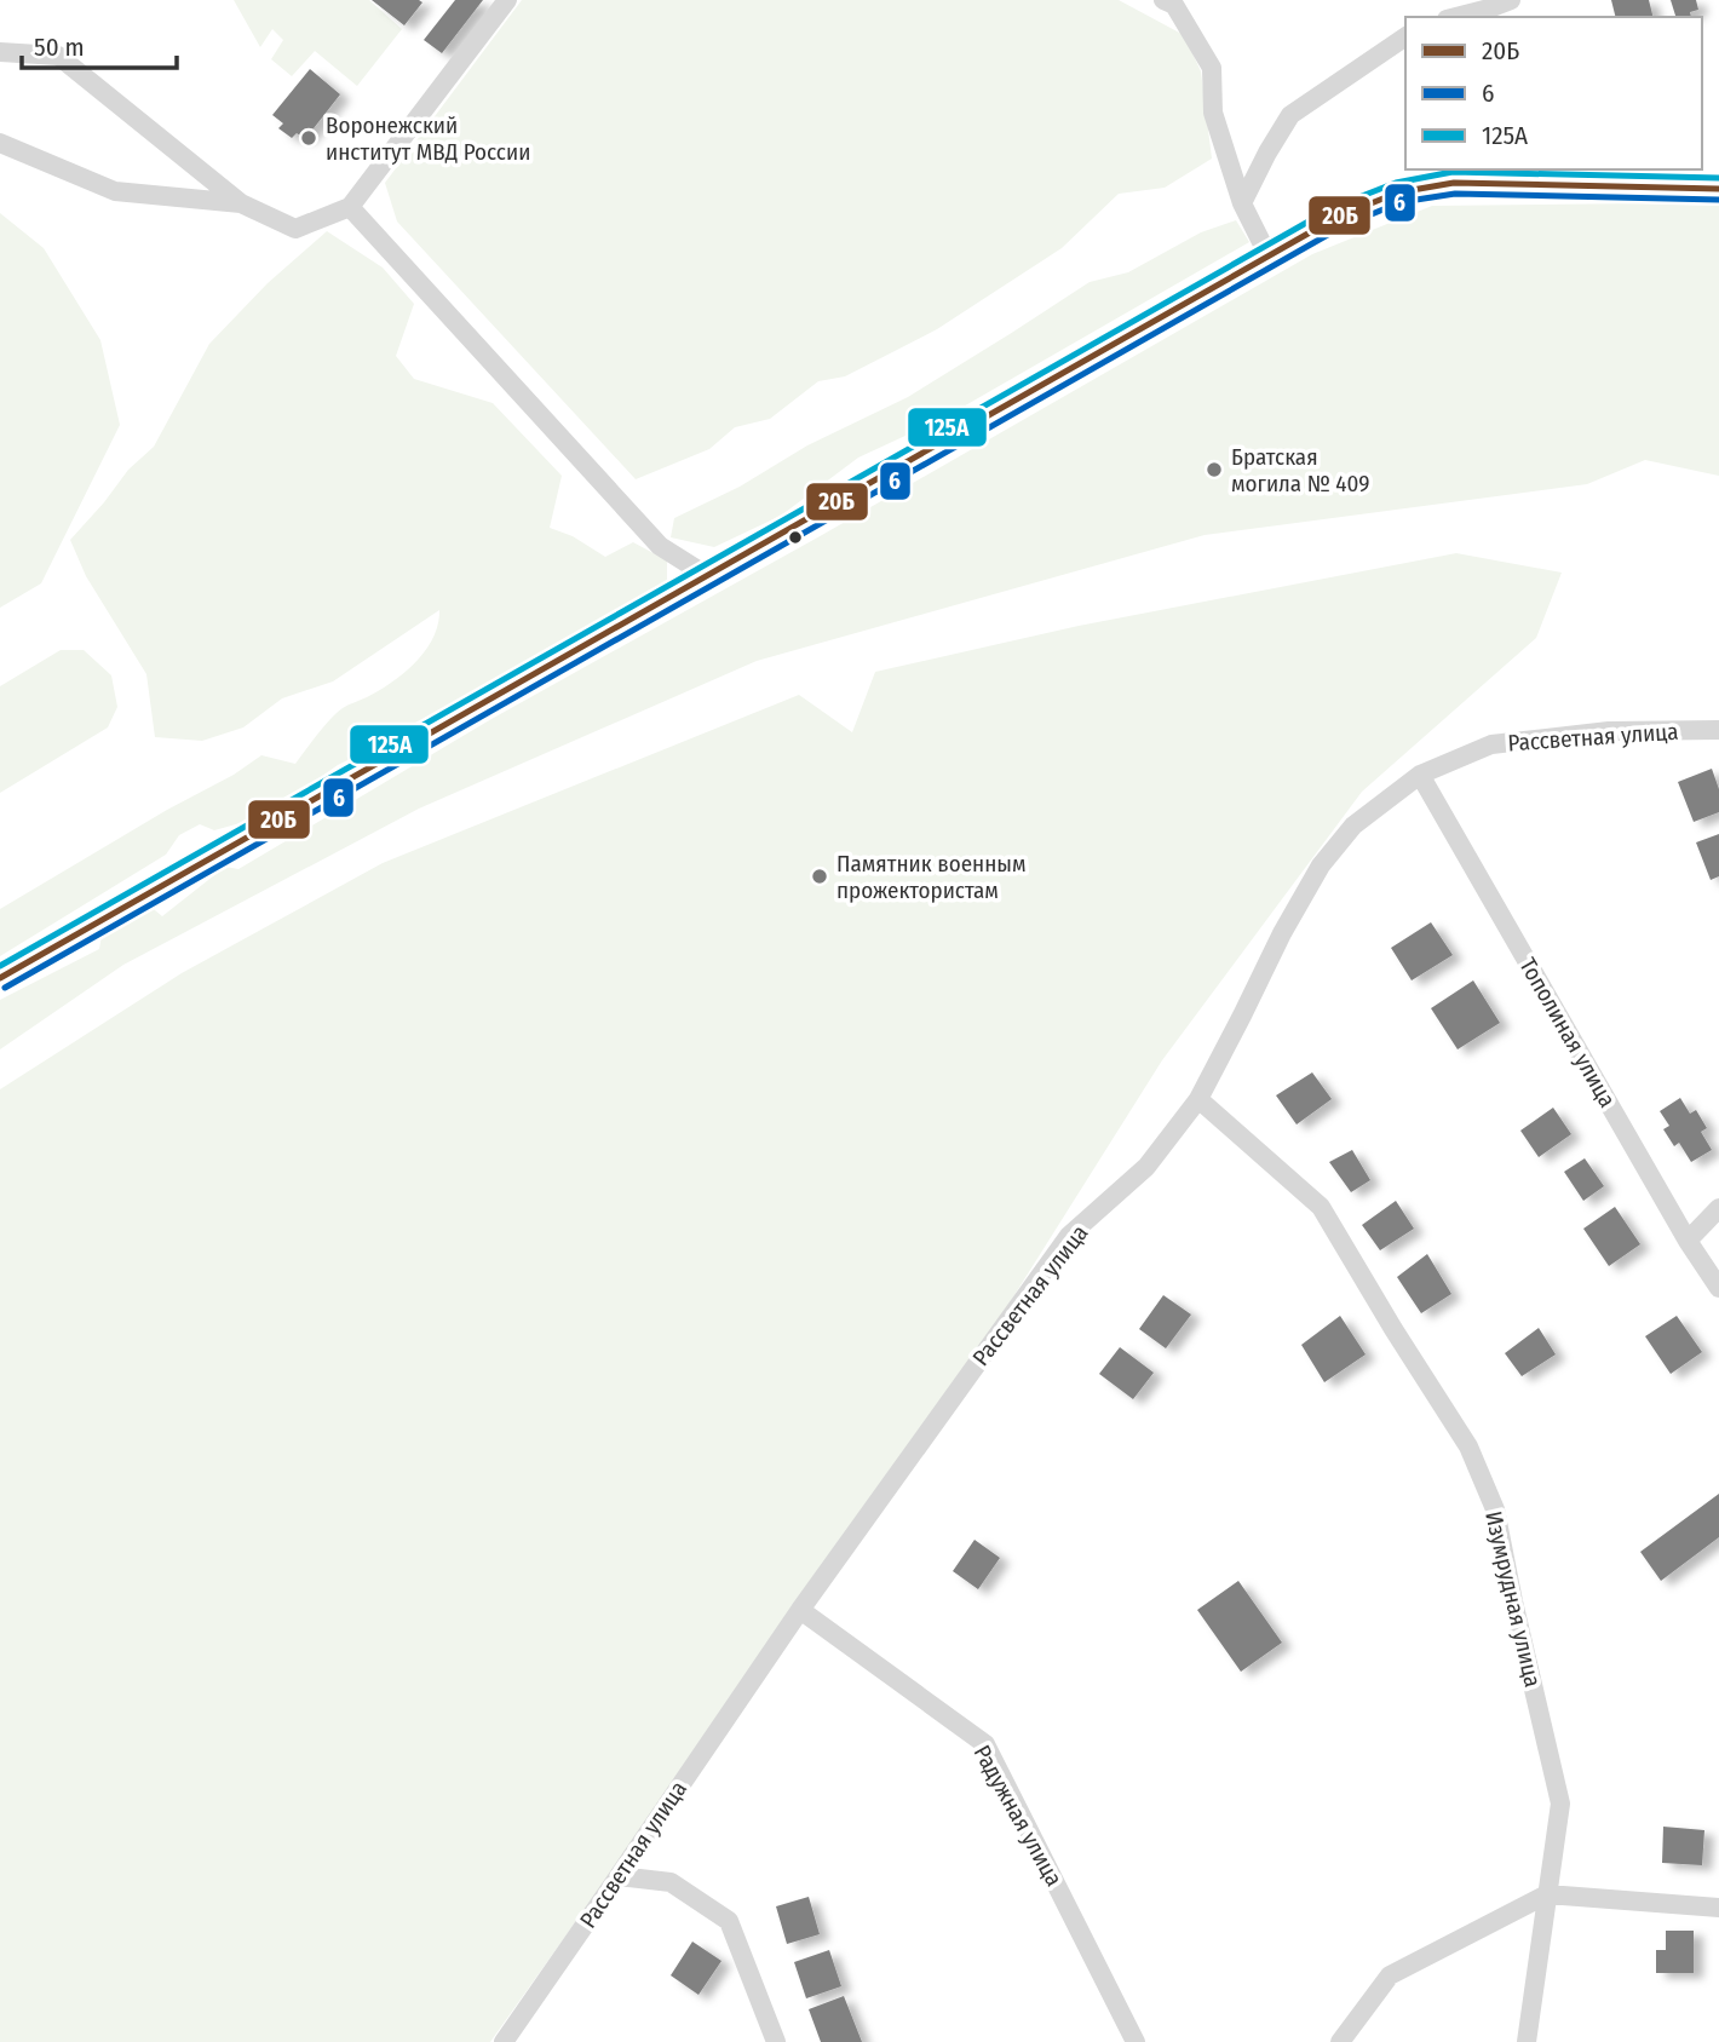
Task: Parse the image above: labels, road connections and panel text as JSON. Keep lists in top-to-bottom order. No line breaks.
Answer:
{"streets":{"street":["Рассветная улица","Тополиная улица","Изумрудная улица","Радужная улица"]},"crossings":[["Рассветная улица","Тополиная улица"],["Рассветная улица","Изумрудная улица"],["Рассветная улица","Радужная улица"]],"places":["Воронежский институт МВД России","Братская могила № 409","Памятник военным прожектористам"],"lines":["transit line 125А","transit line 20Б","transit line 6"],"legend":["20Б","6","125А"],"scale_bar":"50 m"}
